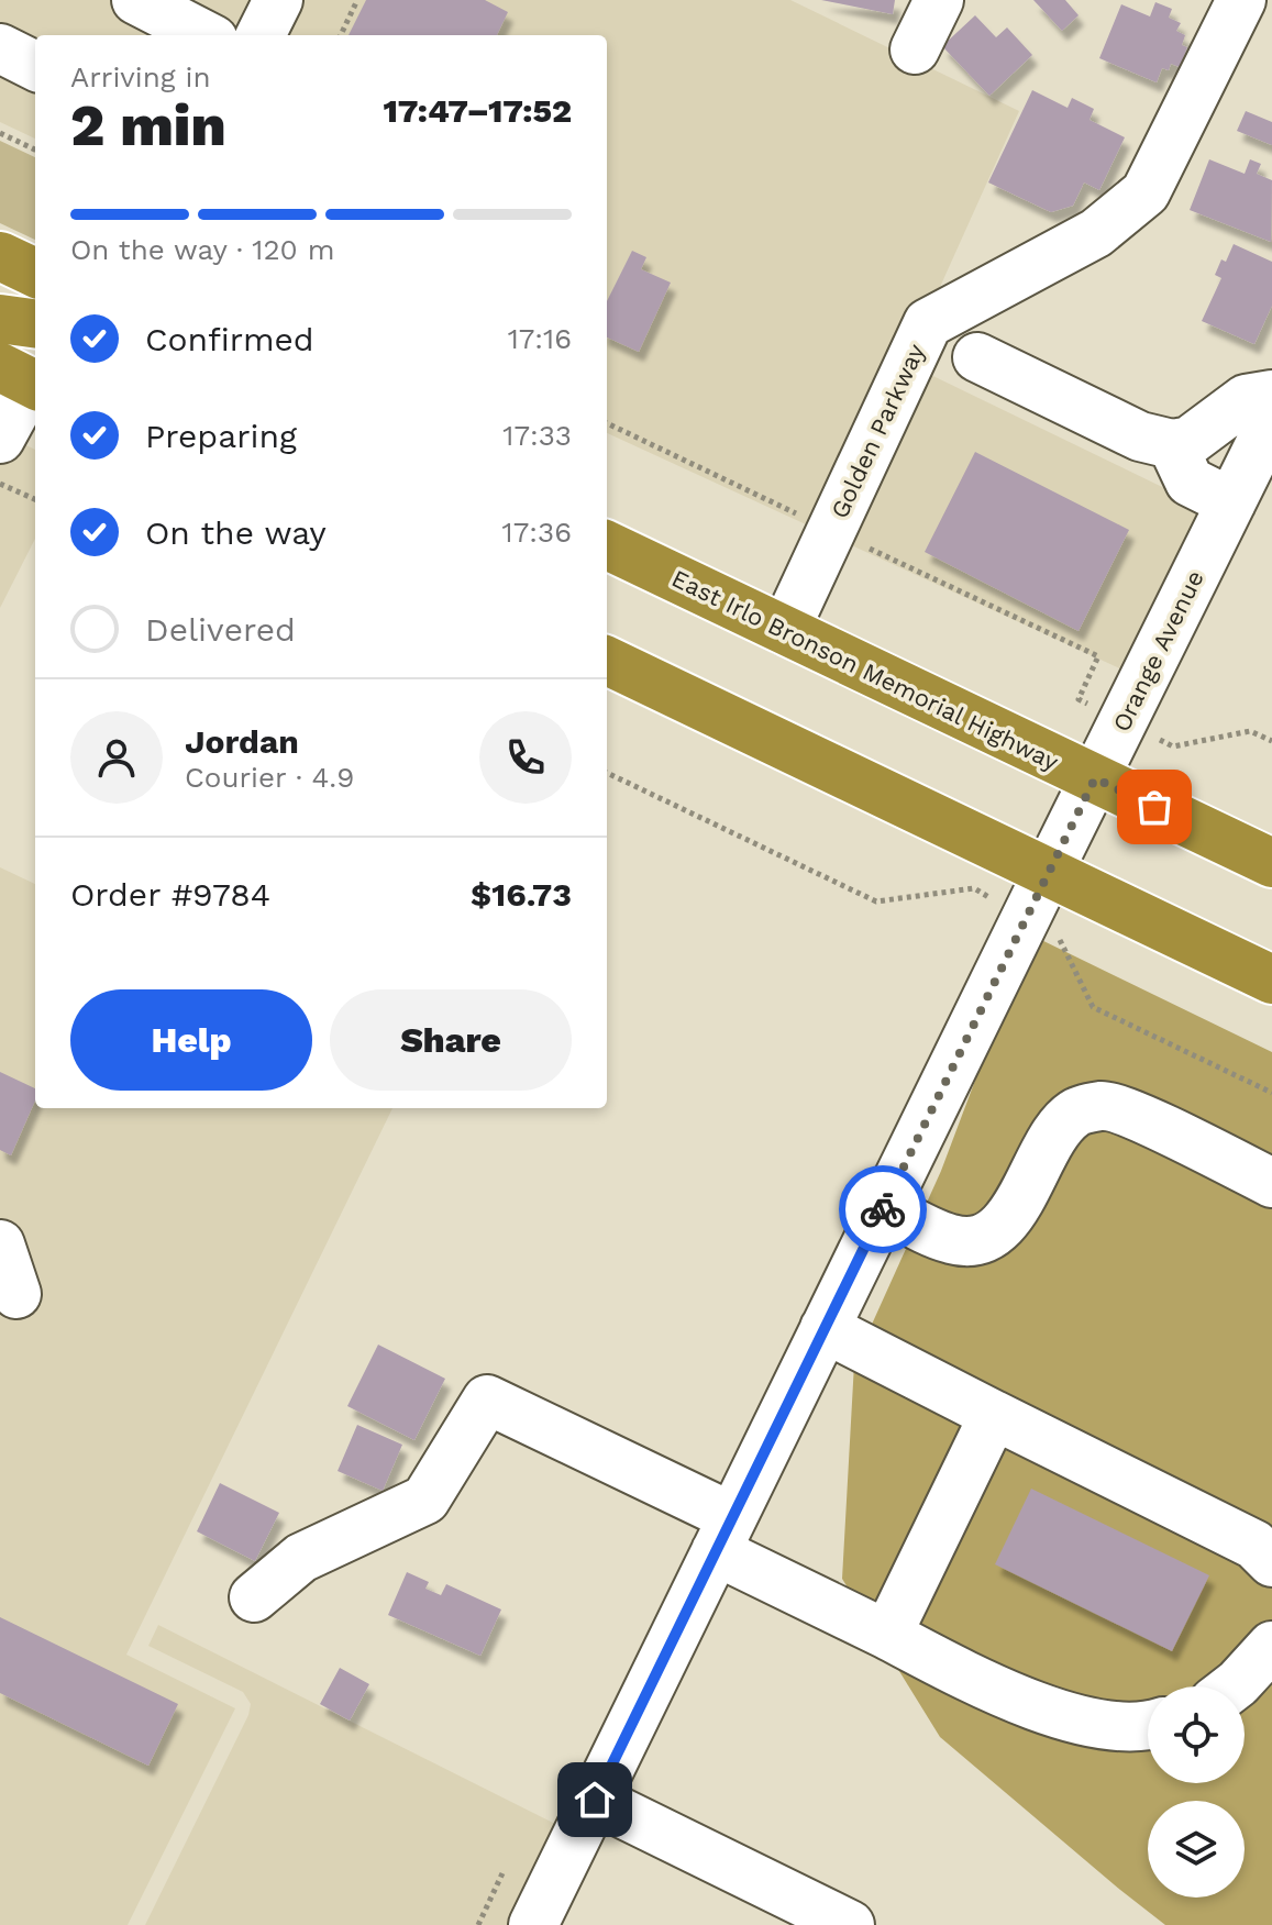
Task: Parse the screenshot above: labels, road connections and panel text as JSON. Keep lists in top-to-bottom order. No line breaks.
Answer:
{"streets":{"highway":["East Irlo Bronson Memorial Highway"],"street":["Golden Parkway","Orange Avenue"]},"crossings":[["Golden Parkway","East Irlo Bronson Memorial Highway"],["Orange Avenue","East Irlo Bronson Memorial Highway"]],"page":{"heading":["2 min","Arriving in","17:47–17:52"],"panel":["Jordan","Courier · 4.9","Order #9784","$16.73"],"bar":"On the way · 120 m","list":[["Confirmed","17:16"],["Preparing","17:33"],["On the way","17:36"],"Delivered"],"buttons":["Help","Share"]}}
